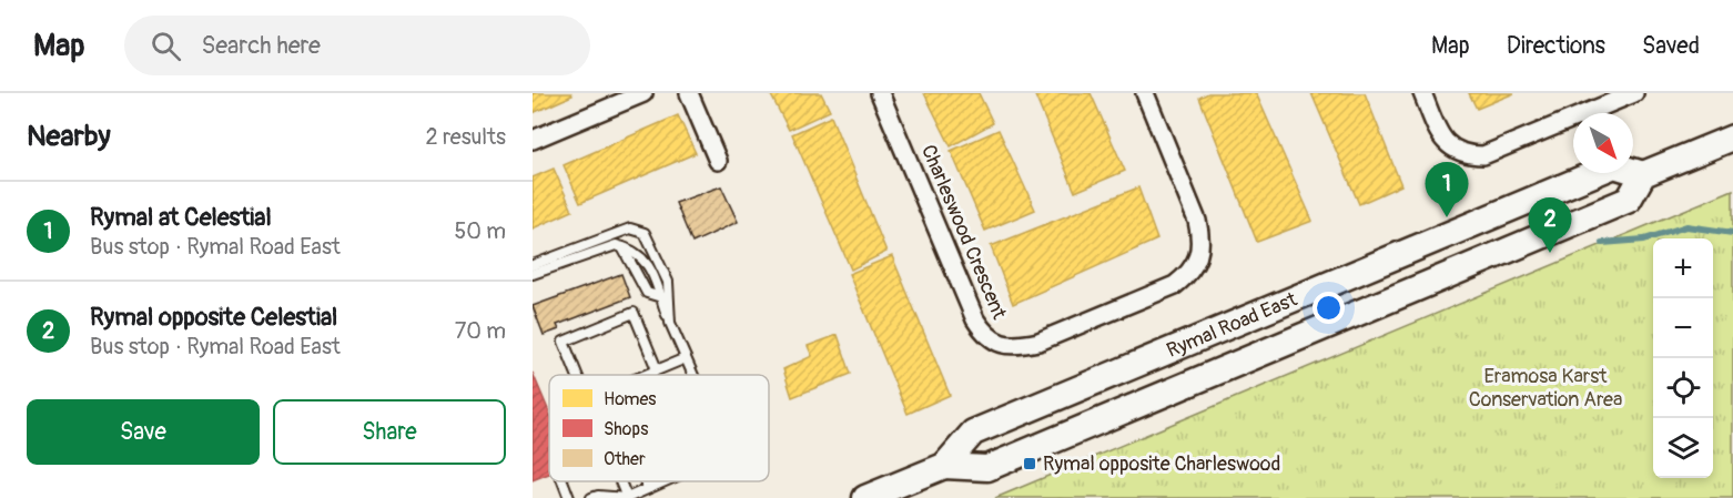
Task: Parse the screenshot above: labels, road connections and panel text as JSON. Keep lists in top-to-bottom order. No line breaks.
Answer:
{"streets":{"main road":["Rymal Road East"],"street":["Charleswood Crescent"]},"parks":["Eramosa Karst Conservation Area"],"places":{"transit":["Rymal opposite Charleswood"]},"legend":["Homes","Shops","Other"],"north":"bottom right","page":{"header":"Map","search":"Search here","nav":["Map","Directions","Saved"],"heading":["Nearby","2 results"],"pins":["1","2"],"list":[{"mark":"1","name":"Rymal at Celestial","note":"Bus stop · Rymal Road East","value":"50 m"},{"mark":"2","name":"Rymal opposite Celestial","note":"Bus stop · Rymal Road East","value":"70 m"}],"map_buttons":["+","−"],"buttons":["Save","Share"]}}
